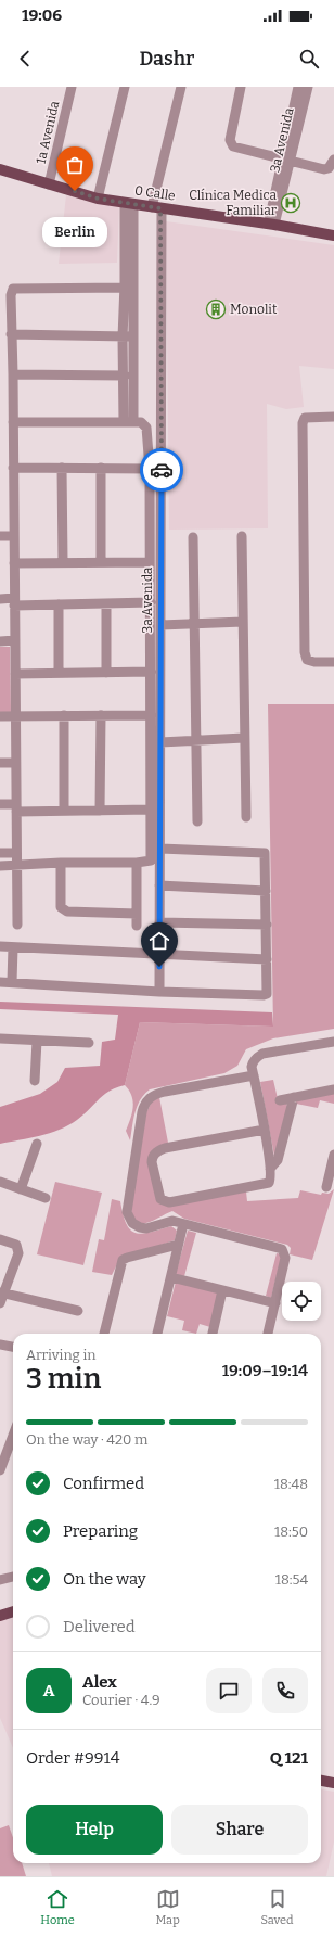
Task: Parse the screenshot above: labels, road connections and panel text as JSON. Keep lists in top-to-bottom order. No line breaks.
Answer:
{"streets":{"main road":["0 Calle"],"street":["1a Avenida","3a Avenida"]},"crossings":[["1a Avenida","0 Calle"],["3a Avenida","0 Calle"]],"places":{"other":["Berlin"],"hospital":["Clínica Medica Familiar"],"building":["Monolit"]},"page":{"status":"19:06","header":"Dashr","bubble":"Berlin","heading":["3 min","Arriving in","19:09–19:14"],"panel":["Alex","Courier · 4.9","Order #9914","Q 121"],"bar":"On the way · 420 m","list":[["Confirmed","18:48"],["Preparing","18:50"],["On the way","18:54"],"Delivered"],"round":"A","buttons":["Help","Share"],"tabs":["Home","Map","Saved"]}}
